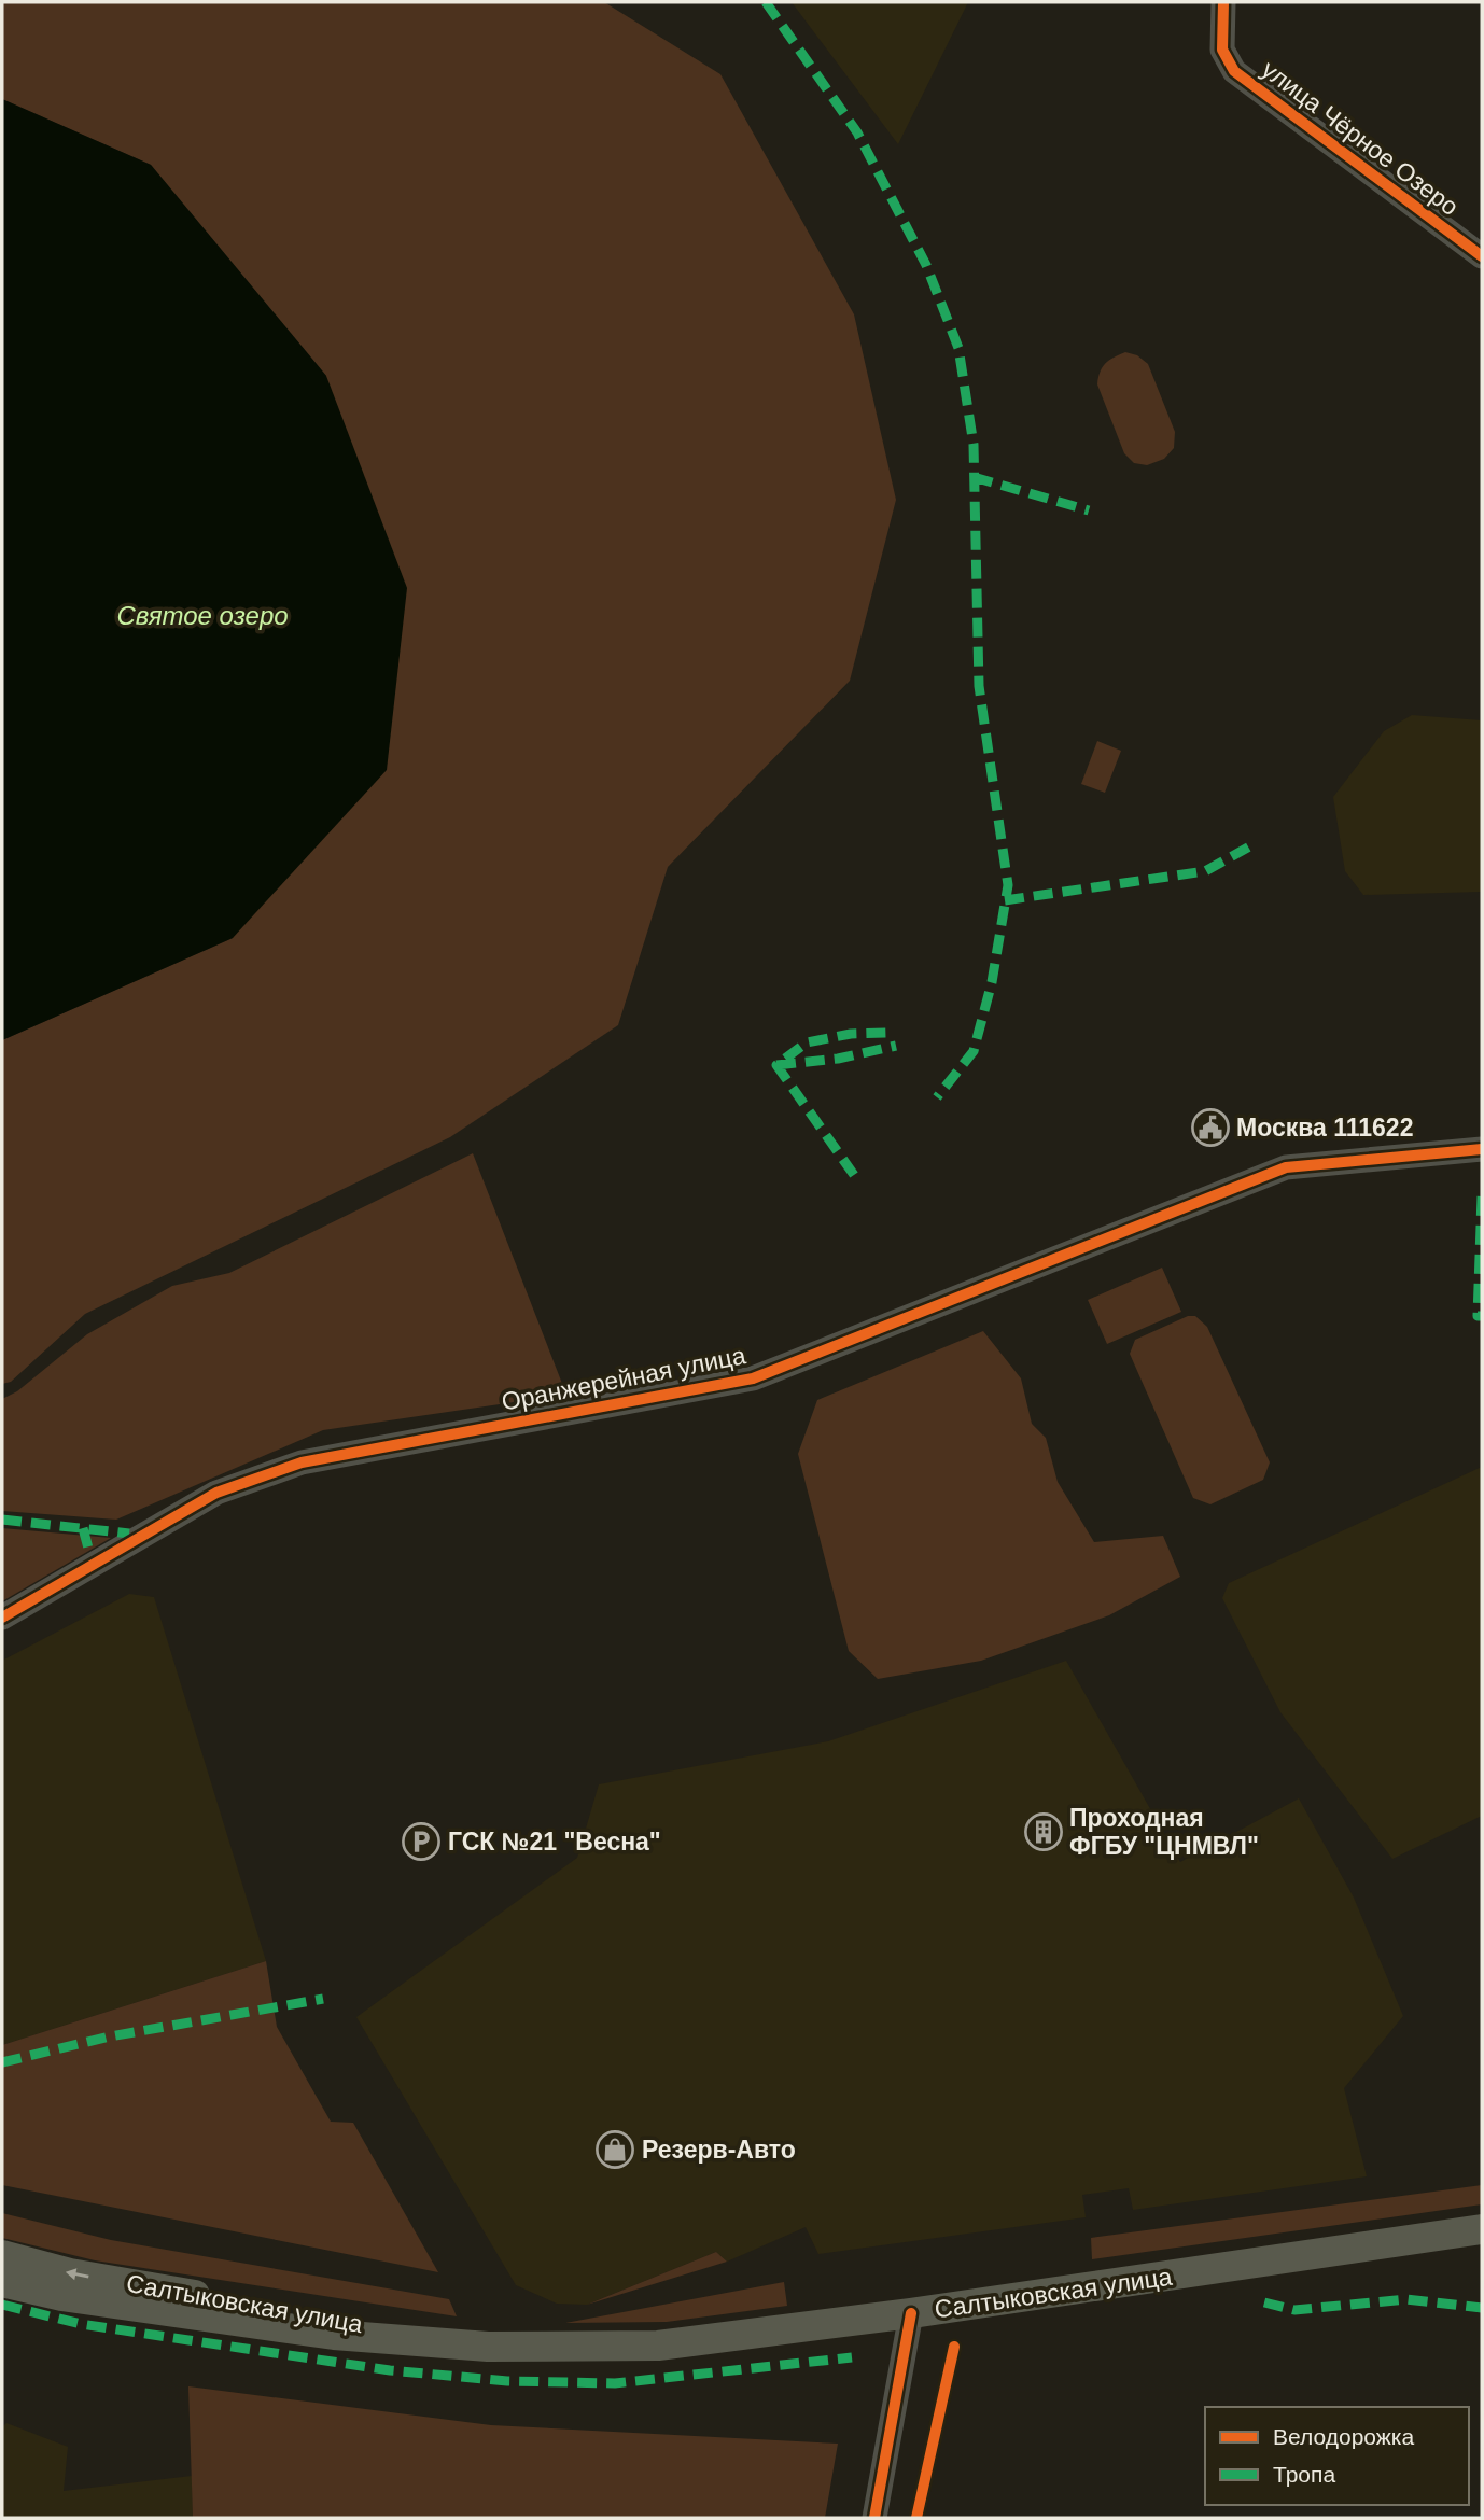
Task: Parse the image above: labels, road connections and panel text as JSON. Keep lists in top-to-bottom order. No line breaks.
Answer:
{"streets":{"main road":["Салтыковская улица"],"street":["улица Чёрное Озеро","Оранжерейная улица"]},"water":["Святое озеро"],"places":{"public building":["Москва 111622"],"building":["Проходная ФГБУ \"ЦНМВЛ\""],"parking":["ГСК №21 \"Весна\""],"shop":["Резерв-Авто"]},"legend":["Велодорожка","Тропа"]}
